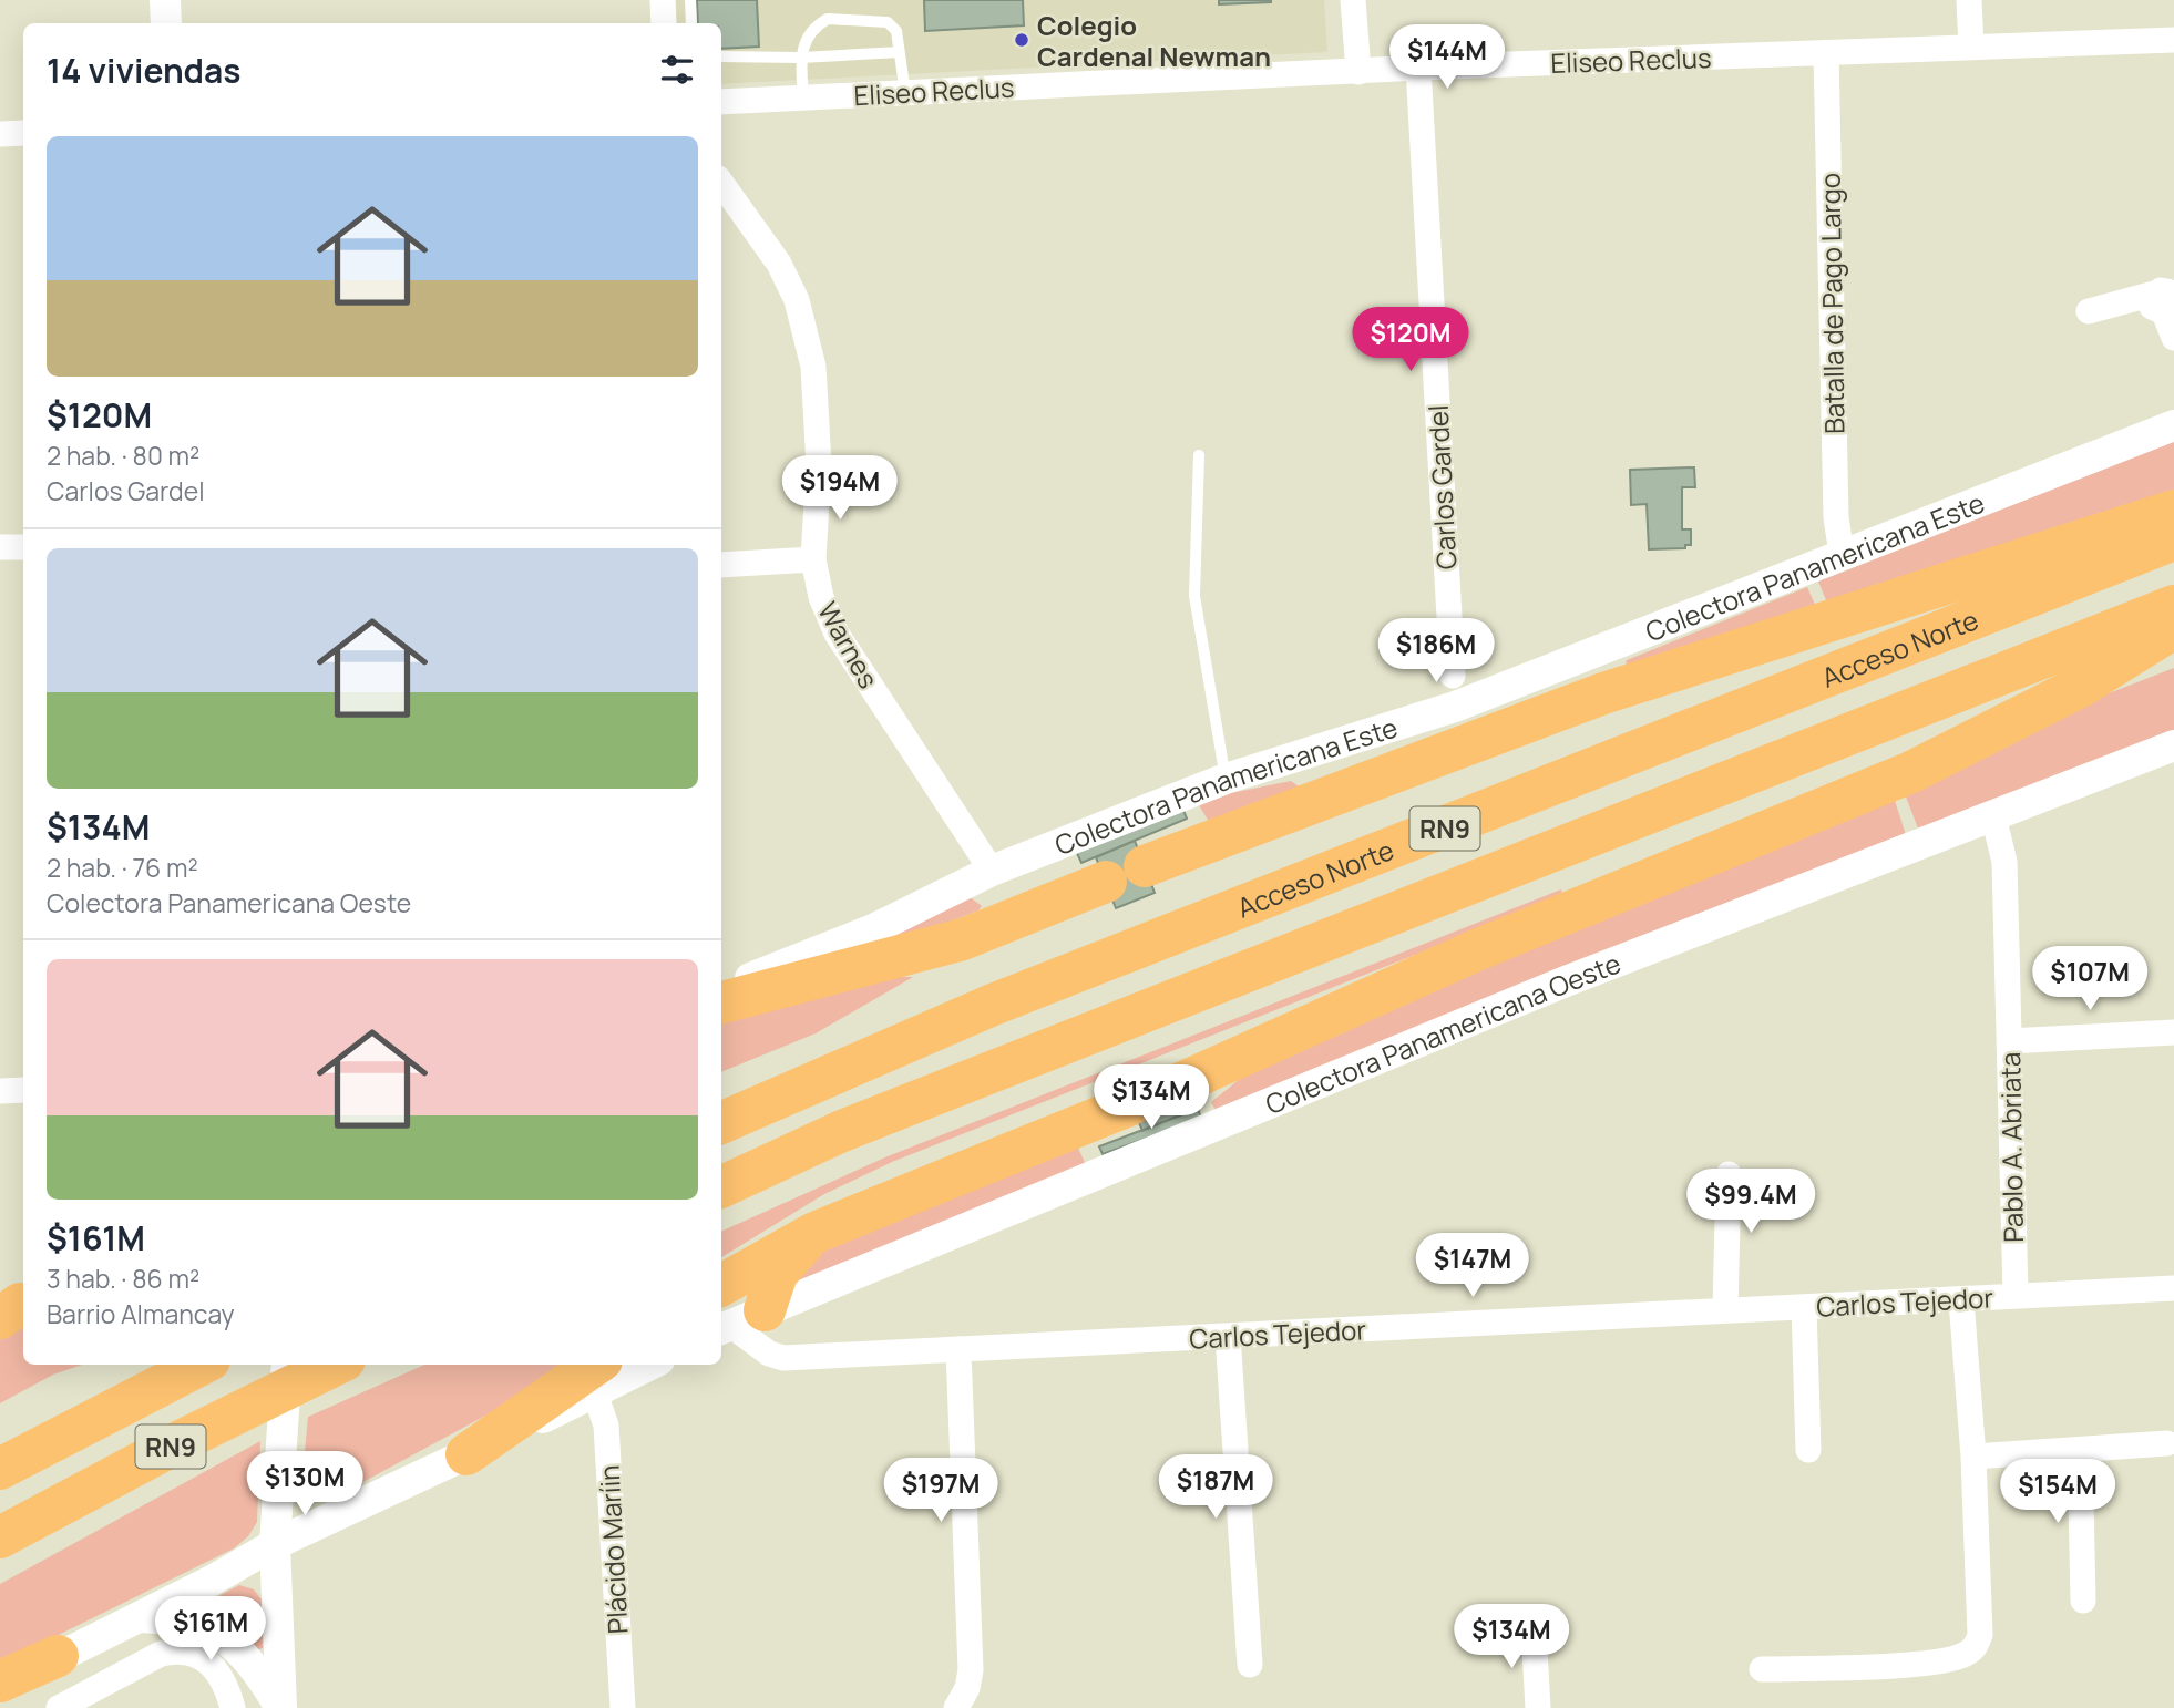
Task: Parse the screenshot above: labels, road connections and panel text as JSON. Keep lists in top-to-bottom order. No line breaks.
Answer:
{"streets":{"highway":["Acceso Norte","RN9"],"street":["Eliseo Reclus","Batalla de Pago Largo","Carlos Gardel","Colectora Panamericana Este","Warnes","Colectora Panamericana Oeste","Pablo A. Abriata","Carlos Tejedor","Plácido Maríin"]},"crossings":[["Eliseo Reclus","Batalla de Pago Largo"],["Eliseo Reclus","Carlos Gardel"],["Batalla de Pago Largo","Colectora Panamericana Este"],["Colectora Panamericana Este","Warnes"],["Colectora Panamericana Oeste","Pablo A. Abriata"],["Colectora Panamericana Oeste","Carlos Tejedor"],["Pablo A. Abriata","Carlos Tejedor"]],"places":["Colegio Cardenal Newman"],"page":{"heading":"14 viviendas","price":["$144M","$120M","$194M","$186M","$107M","$134M","$99.4M","$147M","$130M","$187M","$197M","$154M","$161M","$134M"],"list":[{"name":"$120M","note":"2 hab. · 80 m² · Carlos Gardel"},{"name":"$134M","note":"2 hab. · 76 m² · Colectora Panamericana Oeste"},{"name":"$161M","note":"3 hab. · 86 m² · Barrio Almancay"}]}}
